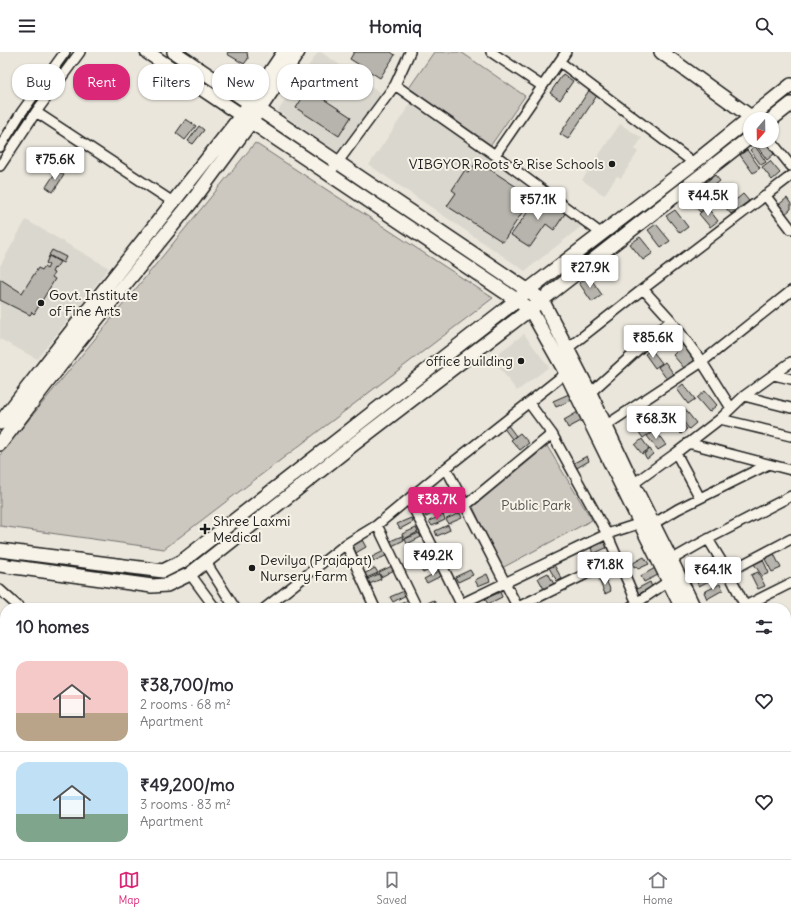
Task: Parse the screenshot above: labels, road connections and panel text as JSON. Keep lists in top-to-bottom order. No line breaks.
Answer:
{"parks":["Public Park"],"places":{"other":["VIBGYOR Roots & Rise Schools","Govt. Institute of Fine Arts","office building","Devilya (Prajapat) Nursery Farm"],"health":["Shree Laxmi Medical"]},"north":"bottom","page":{"header":"Homiq","chip":["Buy","Rent","Filters","New","Apartment"],"price":["₹75.6K","₹44.5K","₹57.1K","₹27.9K","₹85.6K","₹68.3K","₹38.7K","₹49.2K","₹71.8K","₹64.1K"],"heading":"10 homes","list":[{"name":"₹38,700/mo","note":"2 rooms · 68 m² · Apartment"},{"name":"₹49,200/mo","note":"3 rooms · 83 m² · Apartment"}],"tabs":["Map","Saved","Home"]}}
